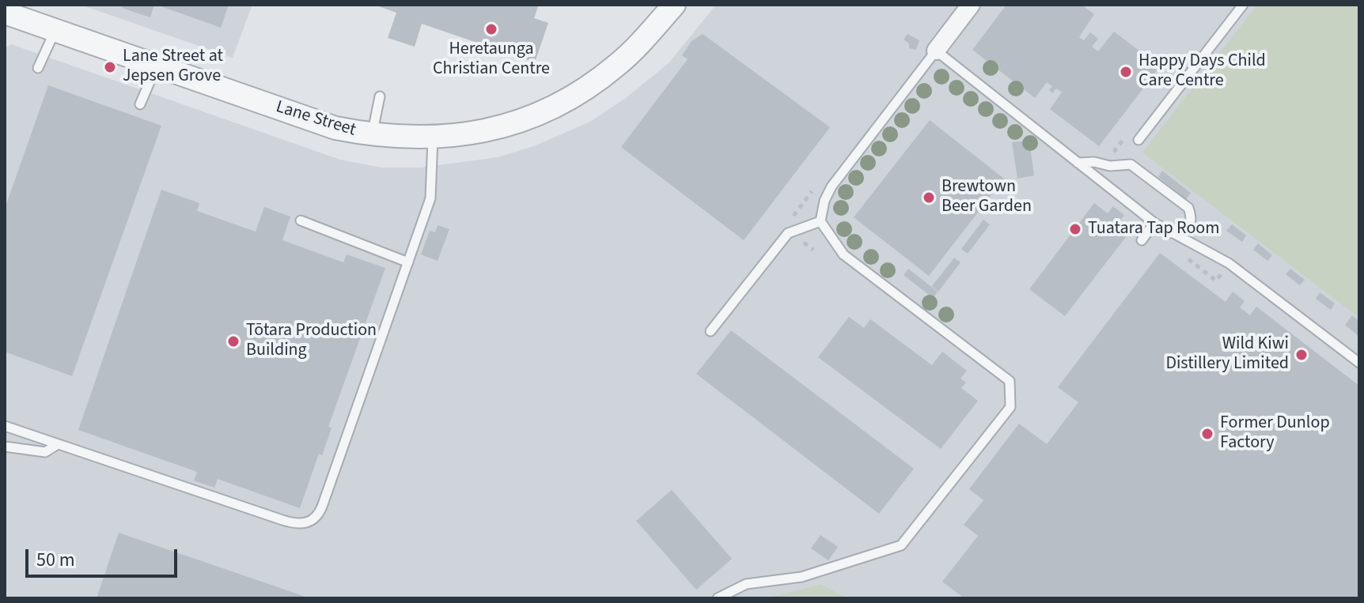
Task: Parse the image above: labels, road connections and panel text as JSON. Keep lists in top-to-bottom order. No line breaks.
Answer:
{"streets":{"street":["Lane Street"]},"places":["Heretaunga Christian Centre","Lane Street at Jepsen Grove","Happy Days Child Care Centre","Brewtown Beer Garden","Tuatara Tap Room","Tōtara Production Building","Wild Kiwi Distillery Limited","Former Dunlop Factory"],"scale_bar":"50 m"}
